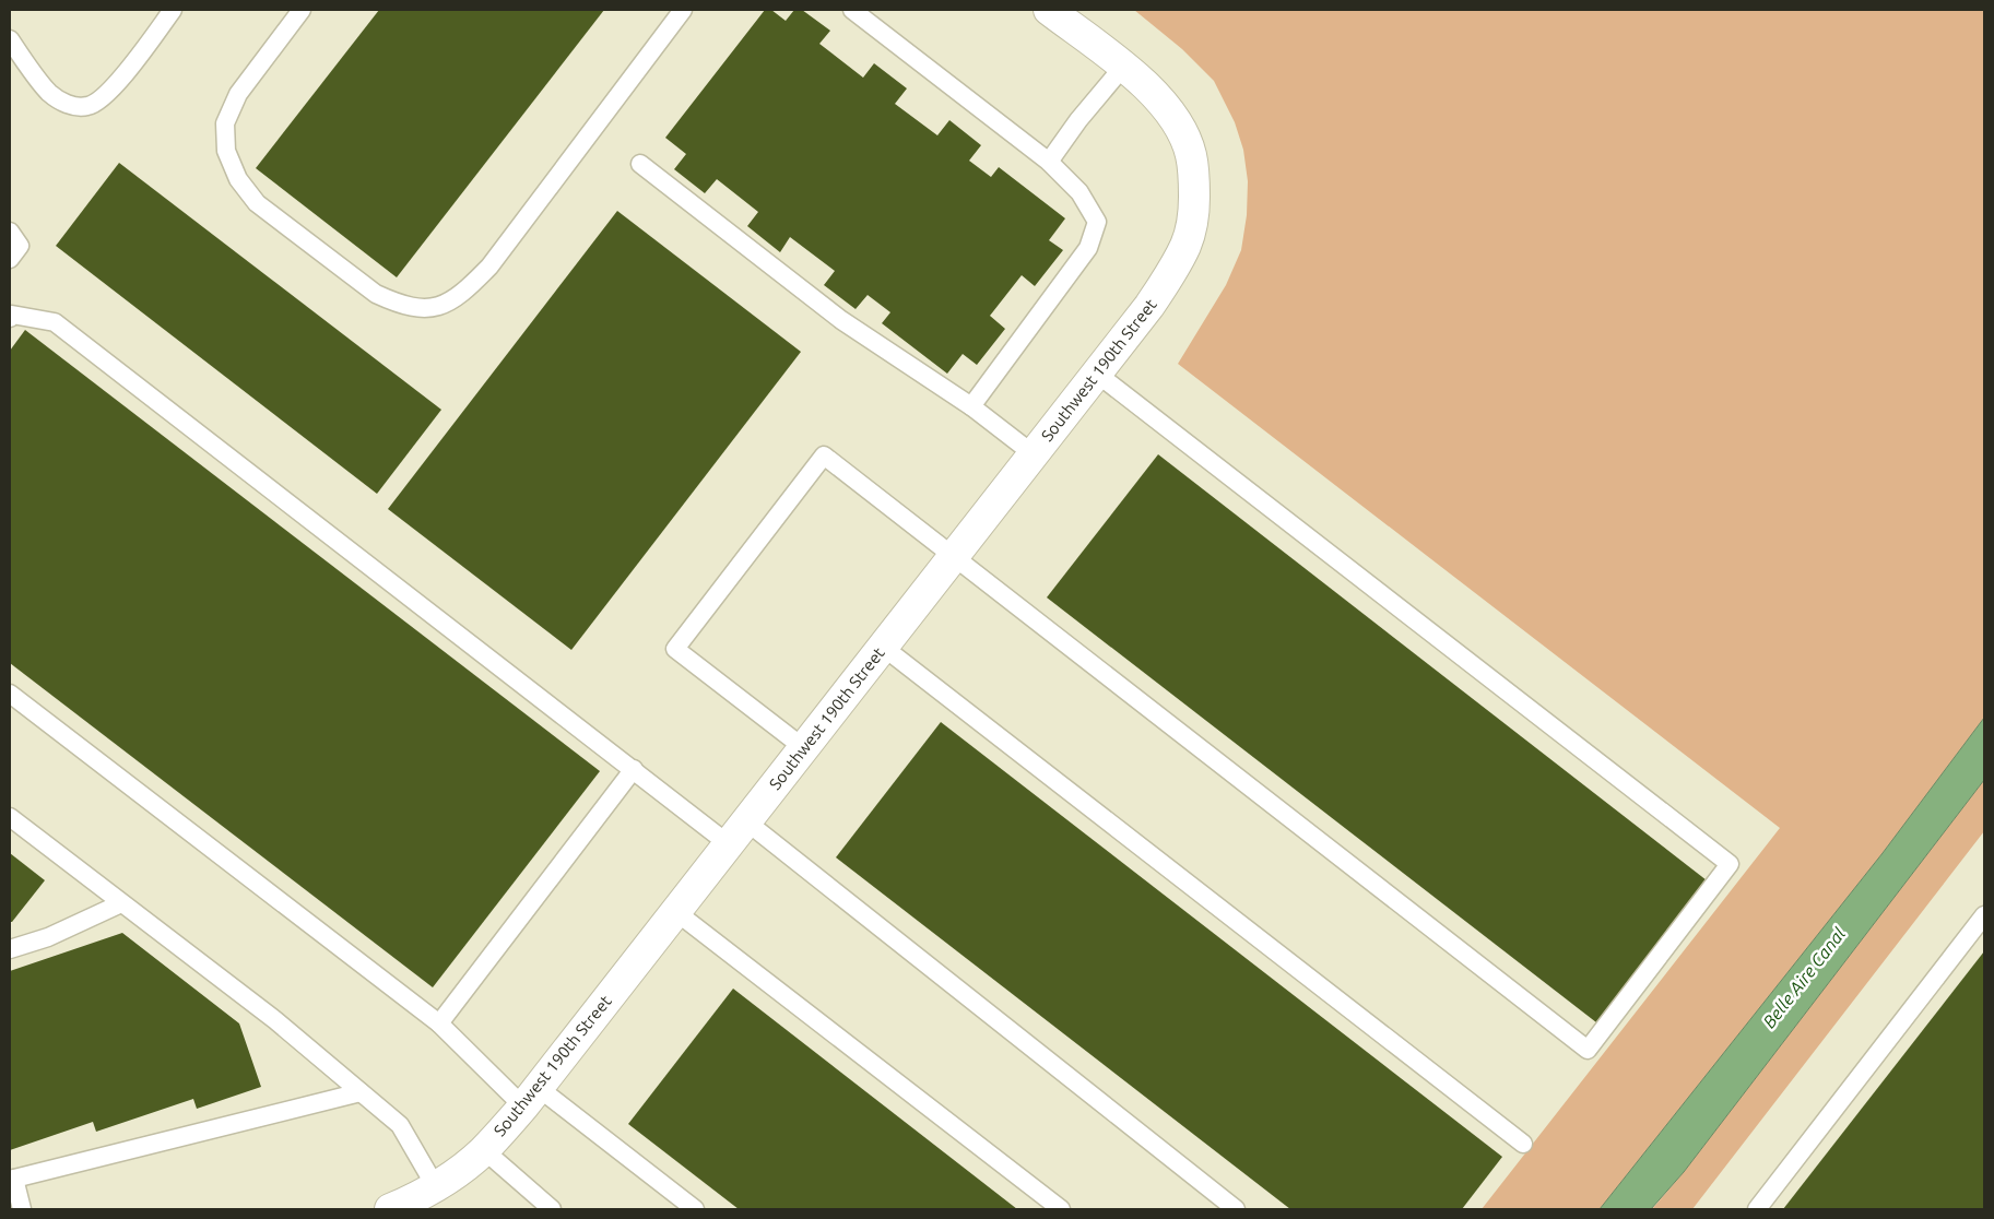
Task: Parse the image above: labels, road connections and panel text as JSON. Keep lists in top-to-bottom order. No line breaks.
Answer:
{"streets":{"street":["Southwest 190th Street"]},"water":["Belle Aire Canal"]}
